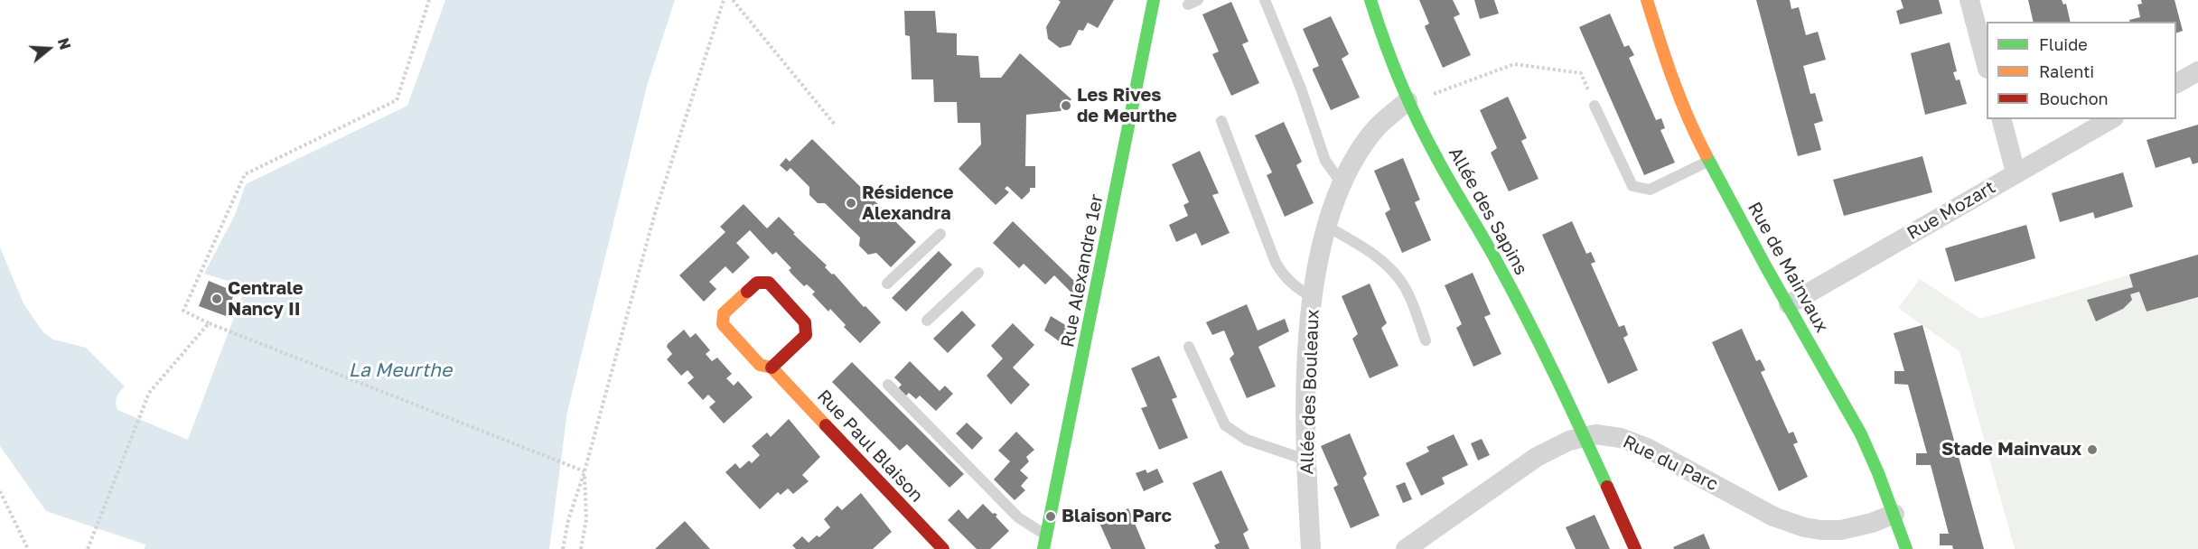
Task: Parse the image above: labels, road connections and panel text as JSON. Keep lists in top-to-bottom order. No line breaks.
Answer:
{"streets":{"street":["Rue Mozart","Allée des Sapins","Rue de Mainvaux","Rue Alexandre 1er","Allée des Bouleaux","Rue Paul Blaison","Rue du Parc"]},"crossings":[["Rue Mozart","Rue de Mainvaux"],["Allée des Sapins","Allée des Bouleaux"],["Allée des Sapins","Rue du Parc"],["Rue de Mainvaux","Rue du Parc"]],"water":["La Meurthe"],"places":["Les Rives de Meurthe","Résidence Alexandra","Centrale Nancy II","Stade Mainvaux","Blaison Parc"],"legend":["Fluide","Ralenti","Bouchon"],"north":"right"}
